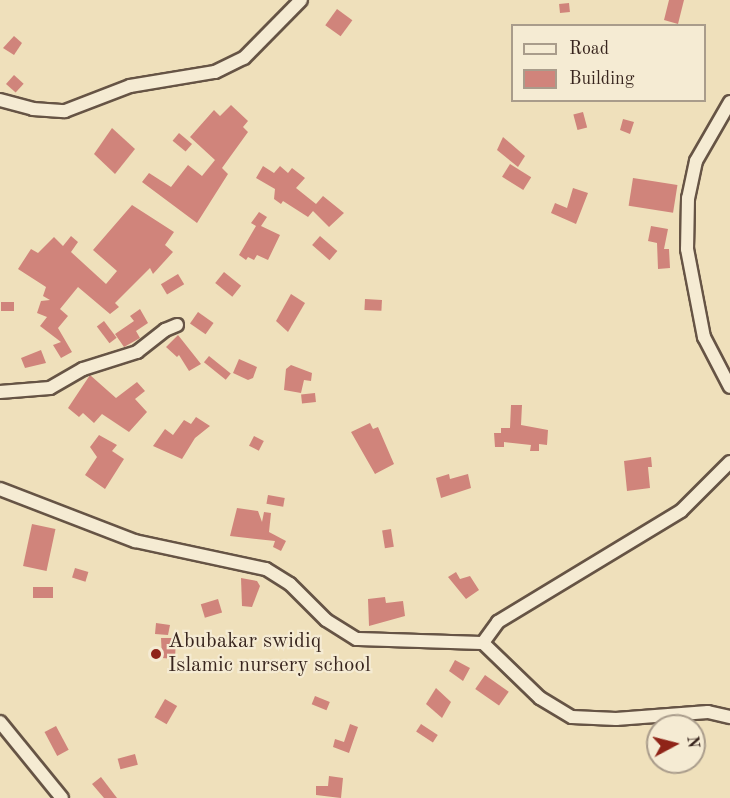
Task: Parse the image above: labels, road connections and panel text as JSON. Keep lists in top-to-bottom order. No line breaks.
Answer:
{"places":["Abubakar swidiq Islamic nursery school"],"legend":["Road","Building"],"north":"right"}
